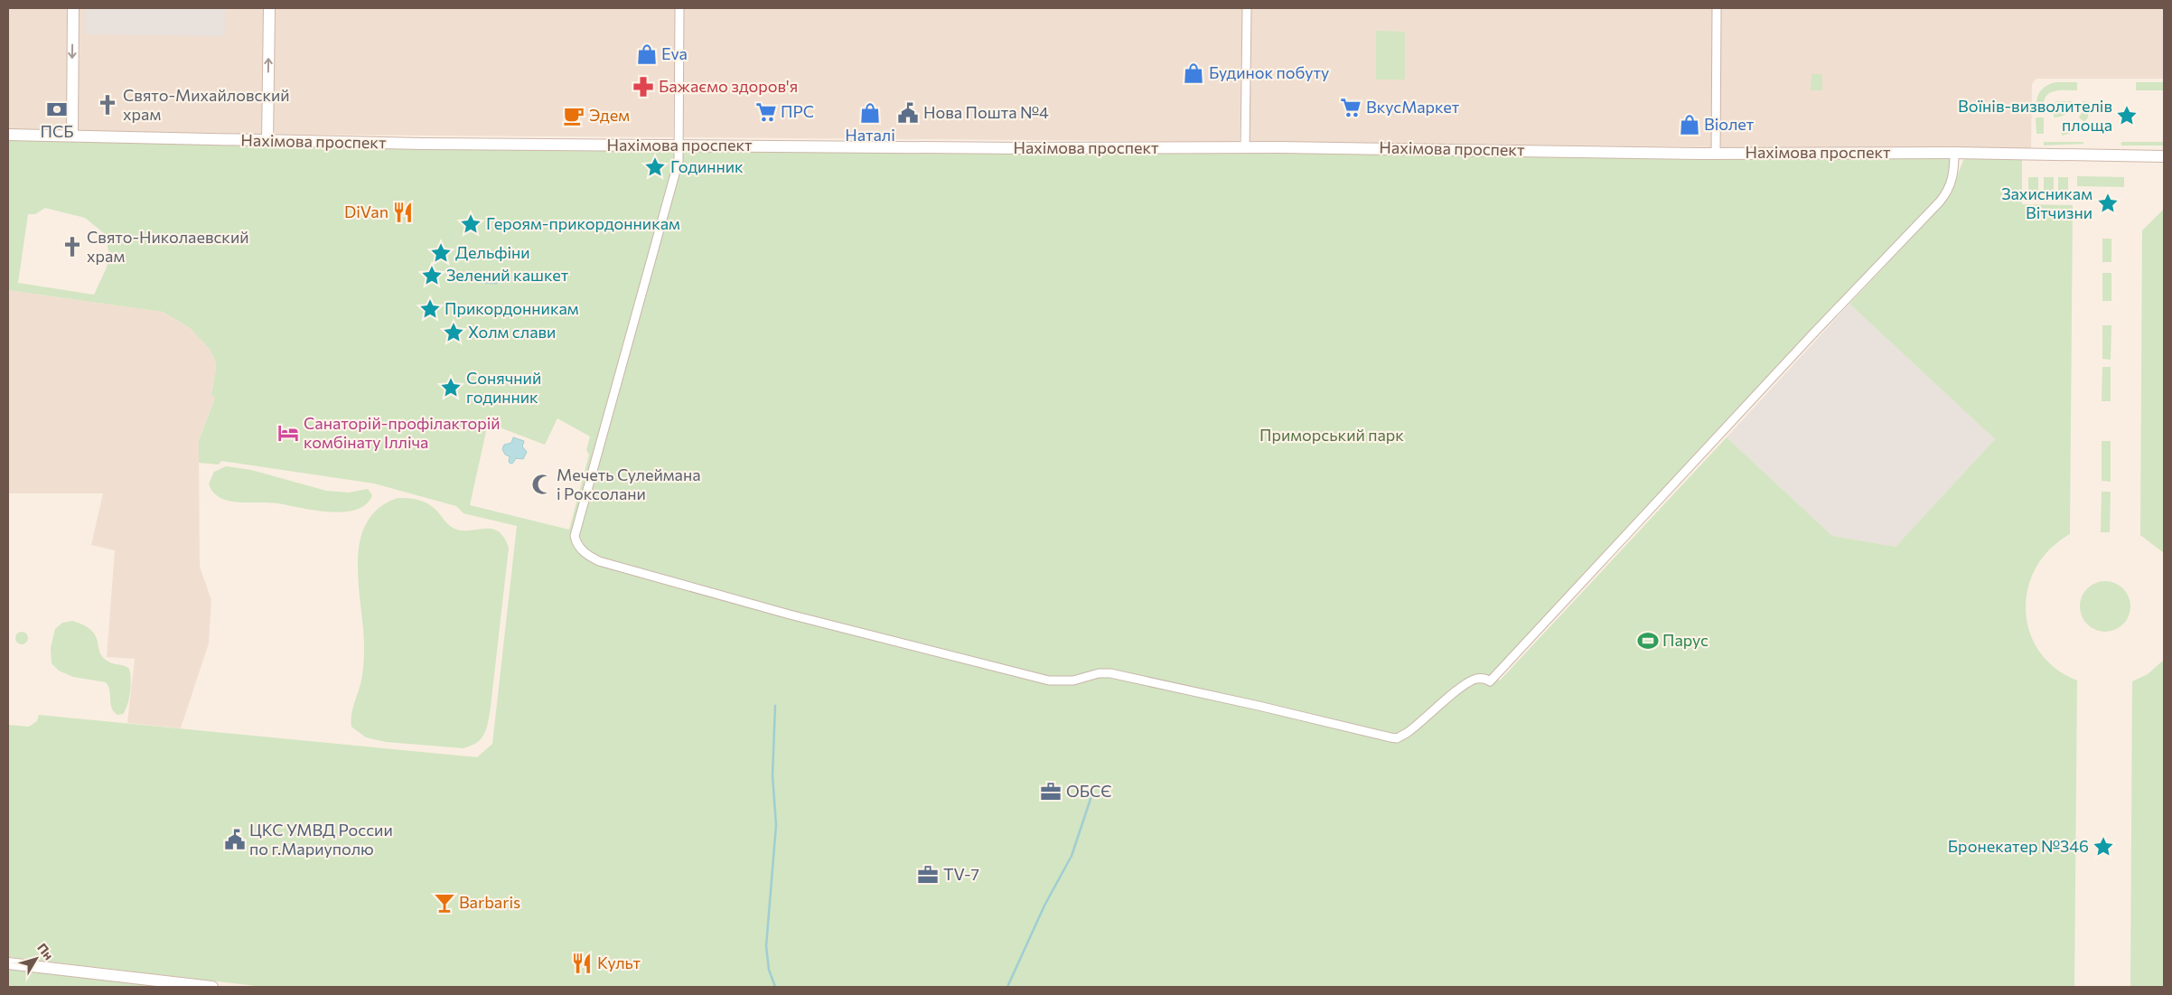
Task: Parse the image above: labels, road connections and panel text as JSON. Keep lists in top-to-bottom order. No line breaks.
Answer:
{"streets":{"main road":["Нахімова проспект"]},"parks":["Приморський парк"],"places":{"shop":["Eva","Будинок побуту","Наталі","Віолет"],"pharmacy":["Бажаємо здоров'я"],"church":["Свято-Михайловский храм","Свято-Николаевский храм"],"supermarket":["ВкусМаркет","ПРС"],"bank":["ПСБ"],"public building":["Нова Пошта №4","ЦКС УМВД России по г.Мариуполю"],"cafe":["Эдем"],"place":["Воїнів-визволителів площа","Годинник","Захисникам Вітчизни","Героям-прикордонникам","Дельфіни","Зелений кашкет","Прикордонникам","Холм слави","Сонячний годинник","Бронекатер №346"],"restaurant":["DiVan","Культ"],"hotel":["Санаторій-профілакторій комбінату Ілліча"],"mosque":["Мечеть Сулеймана і Роксолани"],"sports":["Парус"],"office":["ОБСЄ","TV-7"],"bar":["Barbaris"]},"north":"top right"}
